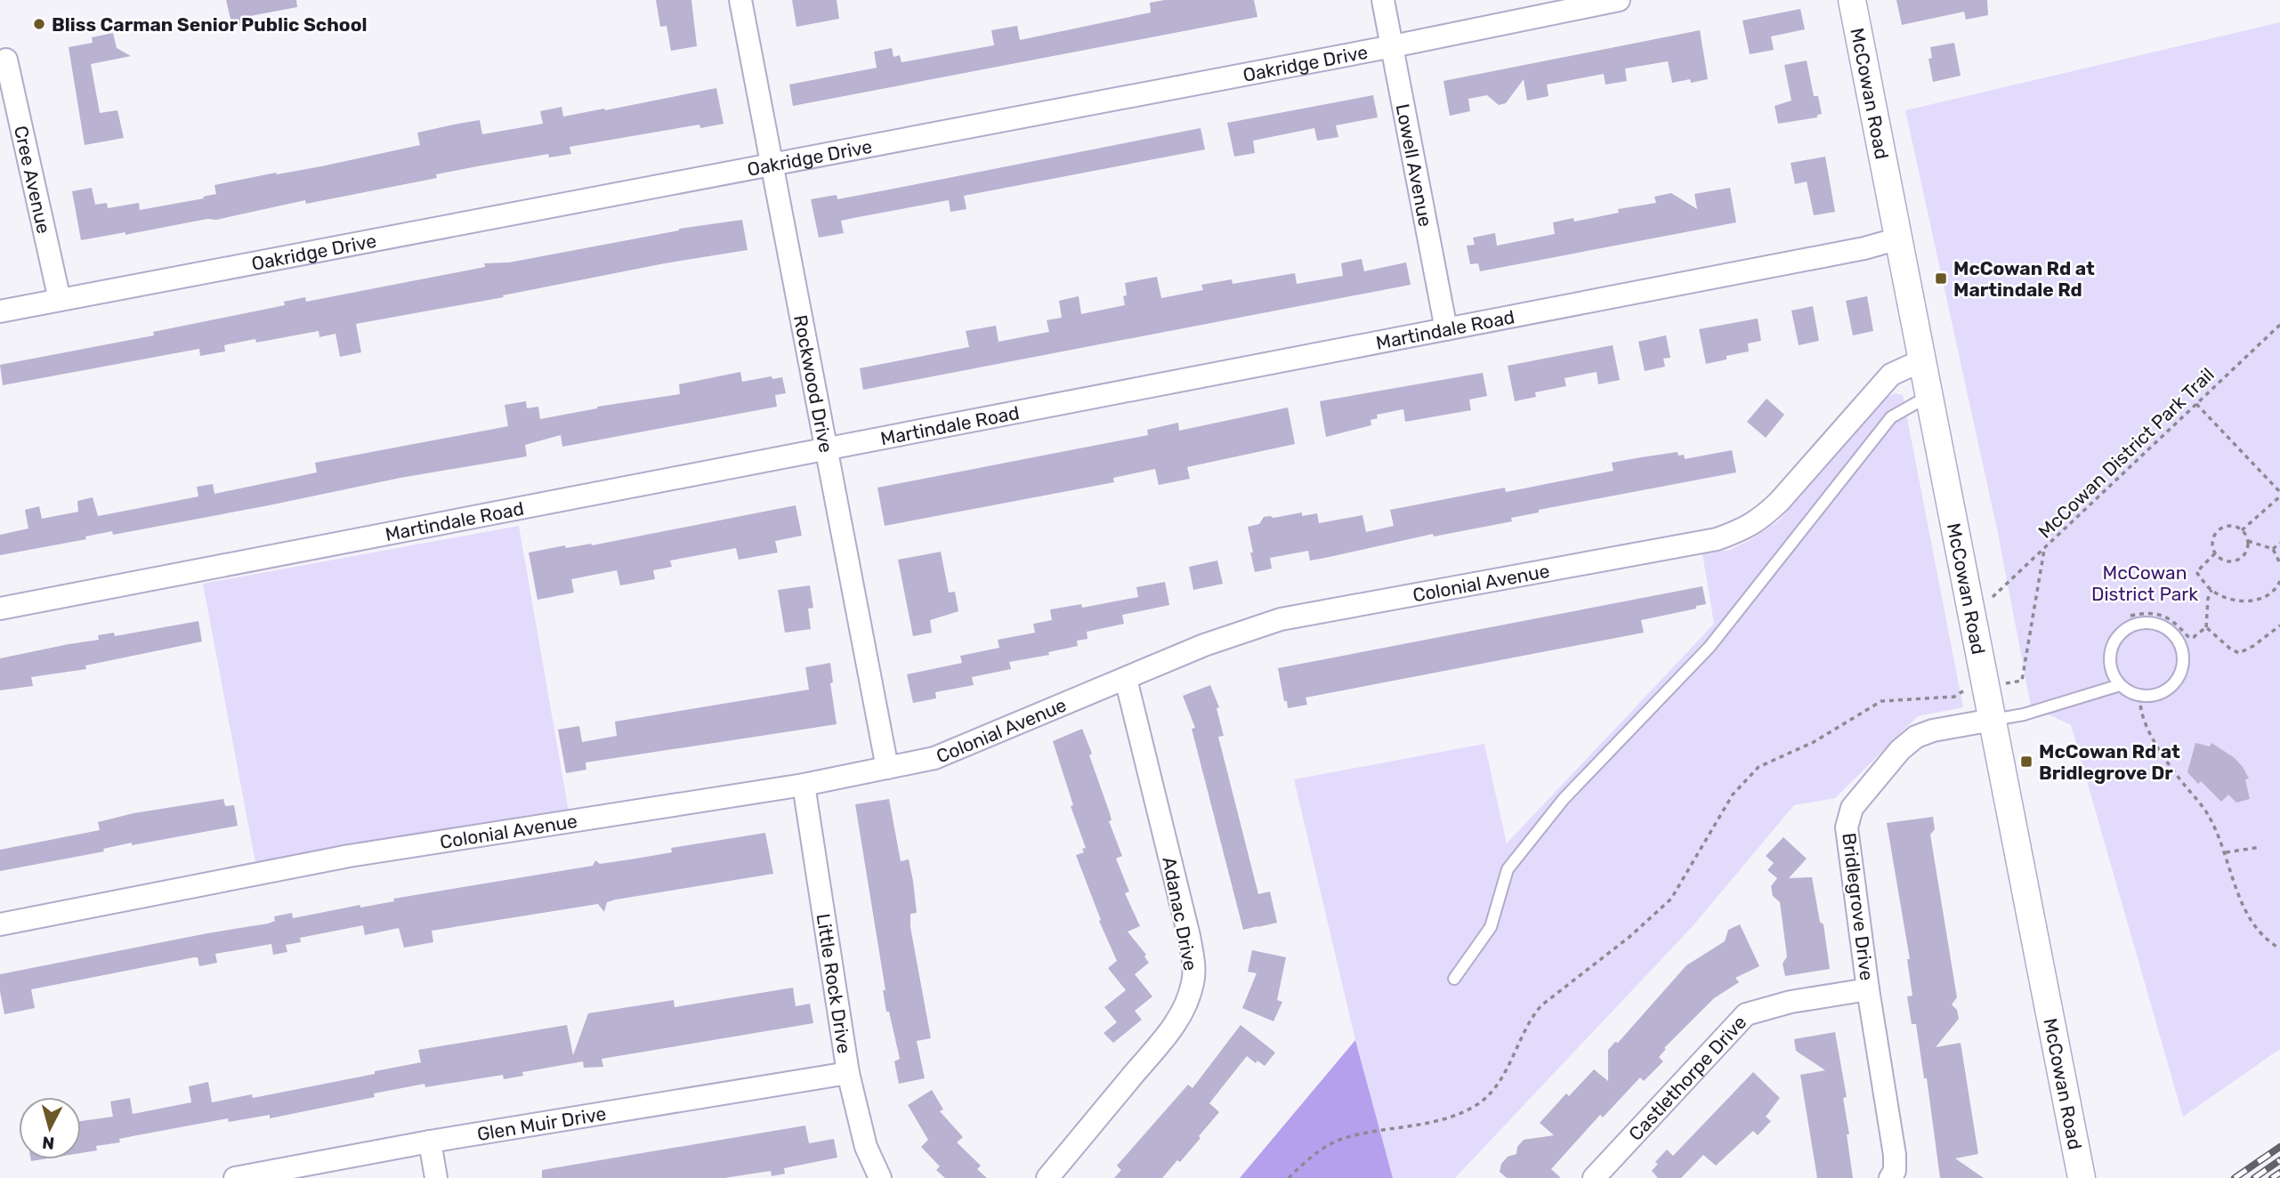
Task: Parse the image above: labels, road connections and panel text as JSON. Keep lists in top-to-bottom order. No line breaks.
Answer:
{"streets":{"street":["Oakridge Drive","McCowan Road","Lowell Avenue","Cree Avenue","Martindale Road","Rockwood Drive","Colonial Avenue","Bridlegrove Drive","Adanac Drive","Little Rock Drive","Castlethorpe Drive","Glen Muir Drive"],"path":["McCowan District Park Trail"]},"crossings":[["Oakridge Drive","Lowell Avenue"],["Oakridge Drive","Cree Avenue"],["Oakridge Drive","Rockwood Drive"],["McCowan Road","Martindale Road"],["McCowan Road","Colonial Avenue"],["McCowan Road","Bridlegrove Drive"],["Lowell Avenue","Martindale Road"],["Martindale Road","Rockwood Drive"],["Rockwood Drive","Colonial Avenue"],["Colonial Avenue","Adanac Drive"],["Colonial Avenue","Little Rock Drive"],["Bridlegrove Drive","Castlethorpe Drive"],["Little Rock Drive","Glen Muir Drive"]],"parks":["McCowan District Park"],"places":{"other":["Bliss Carman Senior Public School"],"transit":["McCowan Rd at Martindale Rd","McCowan Rd at Bridlegrove Dr"]},"north":"bottom"}
